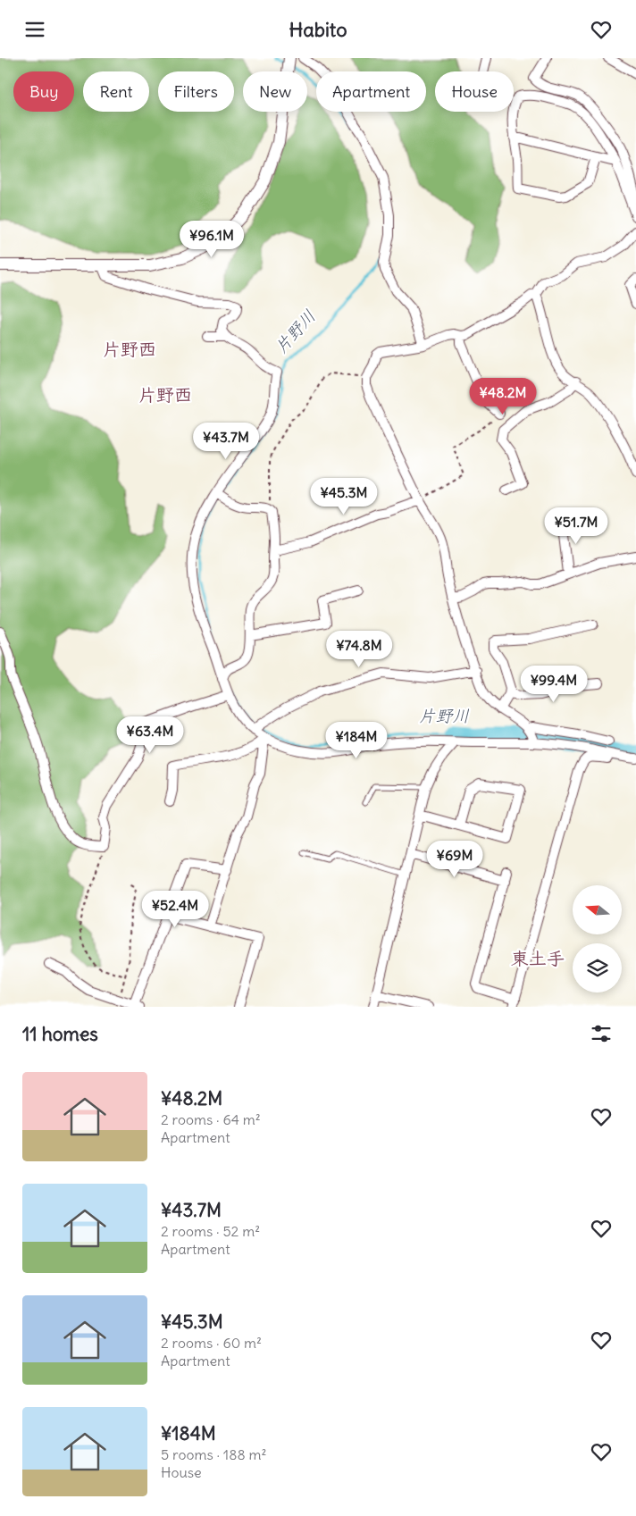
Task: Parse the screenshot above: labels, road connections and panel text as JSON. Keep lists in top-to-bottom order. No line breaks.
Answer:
{"districts":["片野西","片野西","東土手"],"water":["片野川"],"north":"left","page":{"header":"Habito","chip":["Buy","Rent","Filters","New","Apartment","House"],"price":["¥96.1M","¥48.2M","¥43.7M","¥45.3M","¥51.7M","¥74.8M","¥99.4M","¥63.4M","¥184M","¥69M","¥52.4M"],"heading":"11 homes","list":[{"name":"¥48.2M","note":"2 rooms · 64 m² · Apartment"},{"name":"¥43.7M","note":"2 rooms · 52 m² · Apartment"},{"name":"¥45.3M","note":"2 rooms · 60 m² · Apartment"},{"name":"¥184M","note":"5 rooms · 188 m² · House"}]}}
